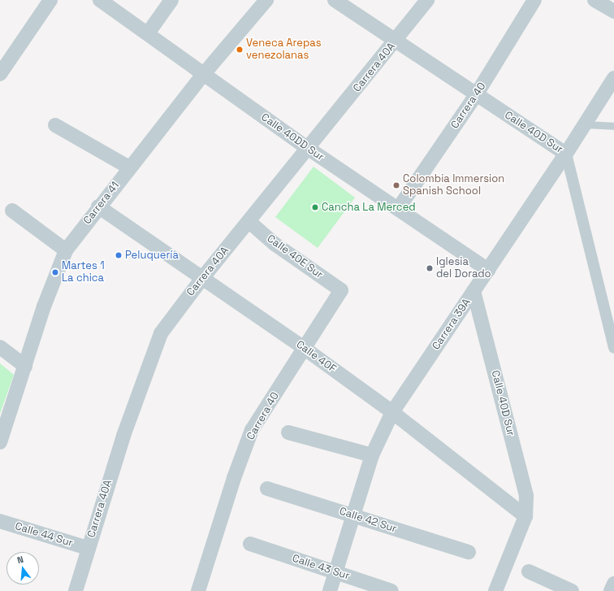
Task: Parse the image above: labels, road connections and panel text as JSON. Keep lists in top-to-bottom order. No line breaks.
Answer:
{"streets":{"street":["Carrera 40A","Carrera 40","Calle 40D Sur","Calle 40DD Sur","Carrera 41","Calle 40E Sur","Carrera 39A","Calle 40F","Calle 42 Sur","Calle 44 Sur","Calle 43 Sur"]},"crossings":[["Carrera 40A","Calle 40D Sur"],["Carrera 40A","Calle 40DD Sur"],["Carrera 40A","Calle 40E Sur"],["Carrera 40A","Calle 40F"],["Carrera 40A","Calle 44 Sur"],["Carrera 40","Calle 40D Sur"],["Carrera 40","Calle 40DD Sur"],["Carrera 40","Calle 40E Sur"],["Carrera 40","Calle 40F"],["Calle 40D Sur","Carrera 39A"],["Calle 40D Sur","Calle 40F"],["Calle 40DD Sur","Carrera 41"],["Calle 40DD Sur","Carrera 39A"],["Carrera 41","Calle 40F"],["Carrera 39A","Calle 40F"],["Carrera 39A","Calle 42 Sur"],["Carrera 39A","Calle 43 Sur"]],"places":["Veneca Arepas venezolanas","Colombia Immersion Spanish School","Cancha La Merced","Peluquería","Iglesia del Dorado","Martes 1 La chica"],"north":"top"}
